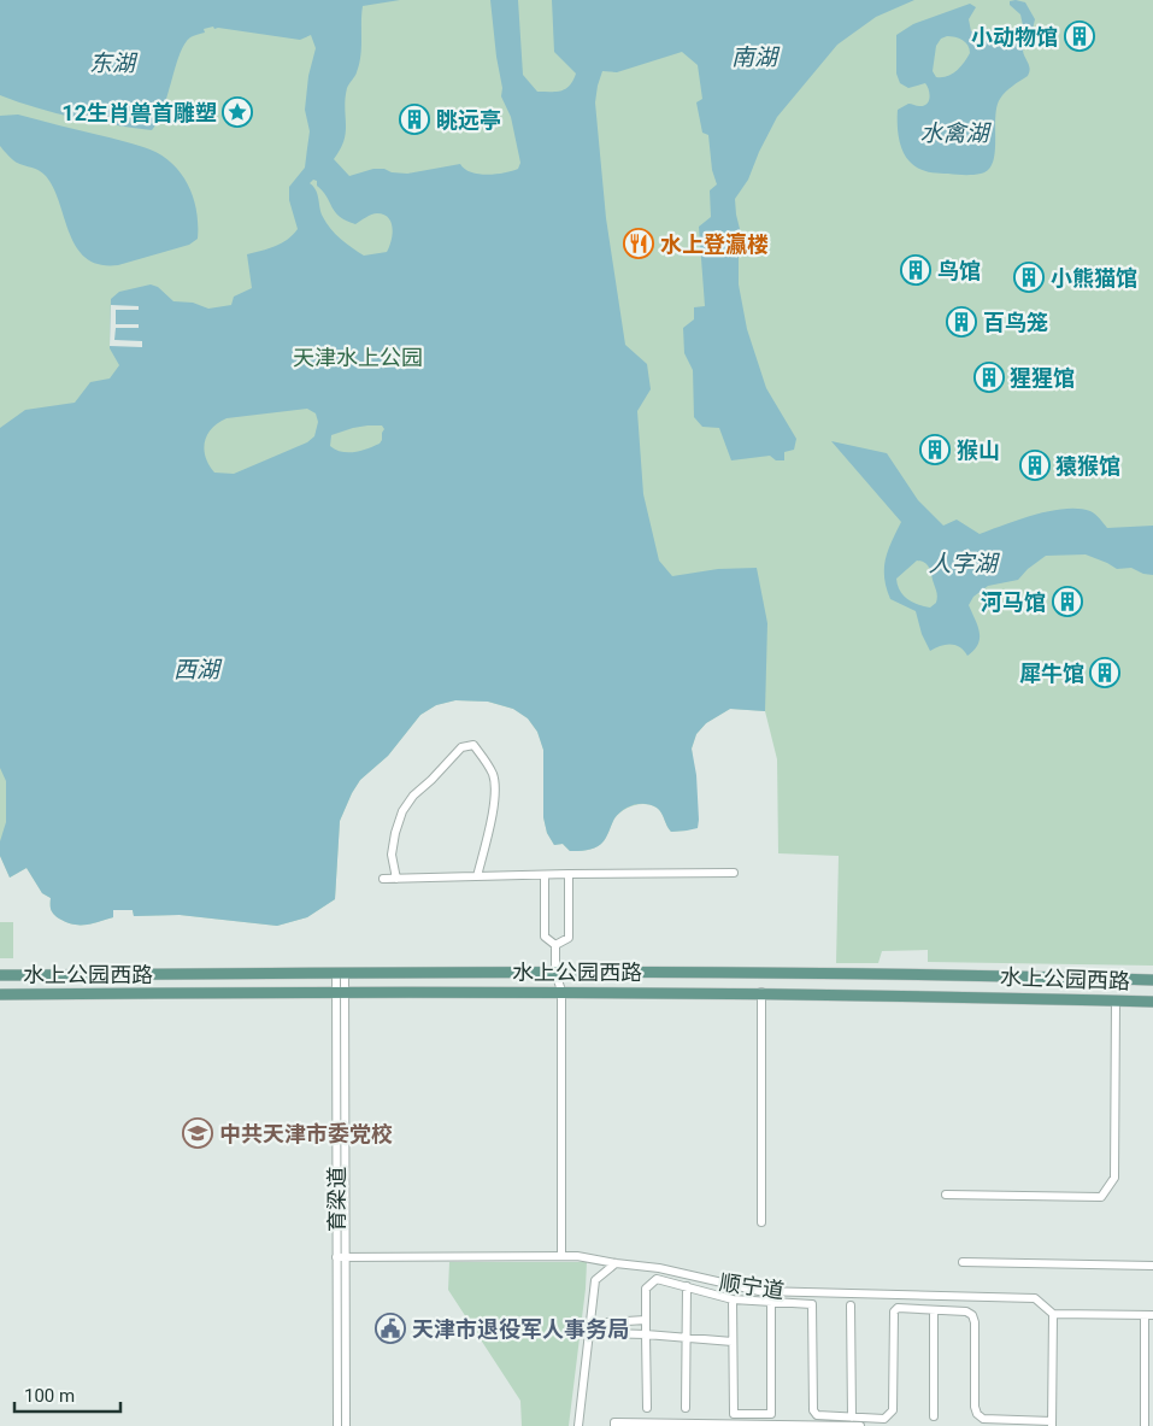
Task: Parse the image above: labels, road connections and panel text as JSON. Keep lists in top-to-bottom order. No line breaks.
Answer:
{"streets":{"main road":["水上公园西路"],"street":["育梁道","顺宁道"]},"crossings":[["育梁道","顺宁道"]],"water":["南湖","东湖","水禽湖","人字湖","西湖"],"parks":["天津水上公园"],"places":{"building":["小动物馆","眺远亭","鸟馆","小熊猫馆","百鸟笼","猩猩馆","猴山","猿猴馆","河马馆","犀牛馆"],"place":["12生肖兽首雕塑"],"restaurant":["水上登瀛楼"],"school or university":["中共天津市委党校"],"public building":["天津市退役军人事务局"]},"scale_bar":"100 m"}
